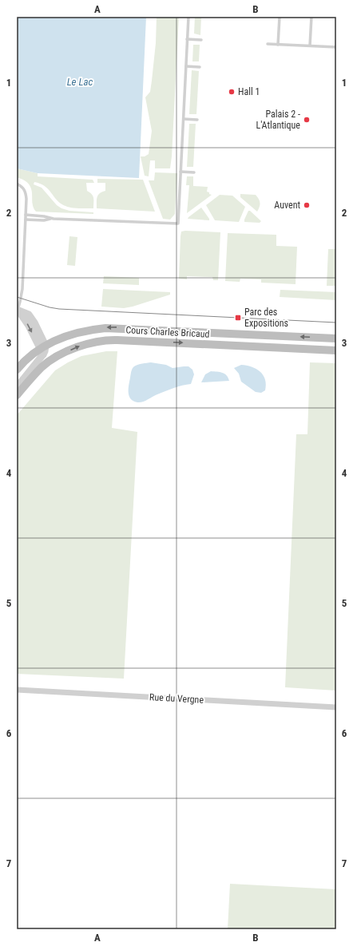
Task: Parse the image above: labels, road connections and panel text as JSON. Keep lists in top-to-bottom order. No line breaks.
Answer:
{"streets":{"main road":["Cours Charles Bricaud"],"street":["Rue du Vergne"]},"water":["Le Lac"],"places":{"other":["Hall 1","Palais 2 - L'Atlantique","Auvent"],"transit":["Parc des Expositions"]},"grid":{"columns":["A","B"],"rows":["1","2","3","4","5","6","7"]}}
